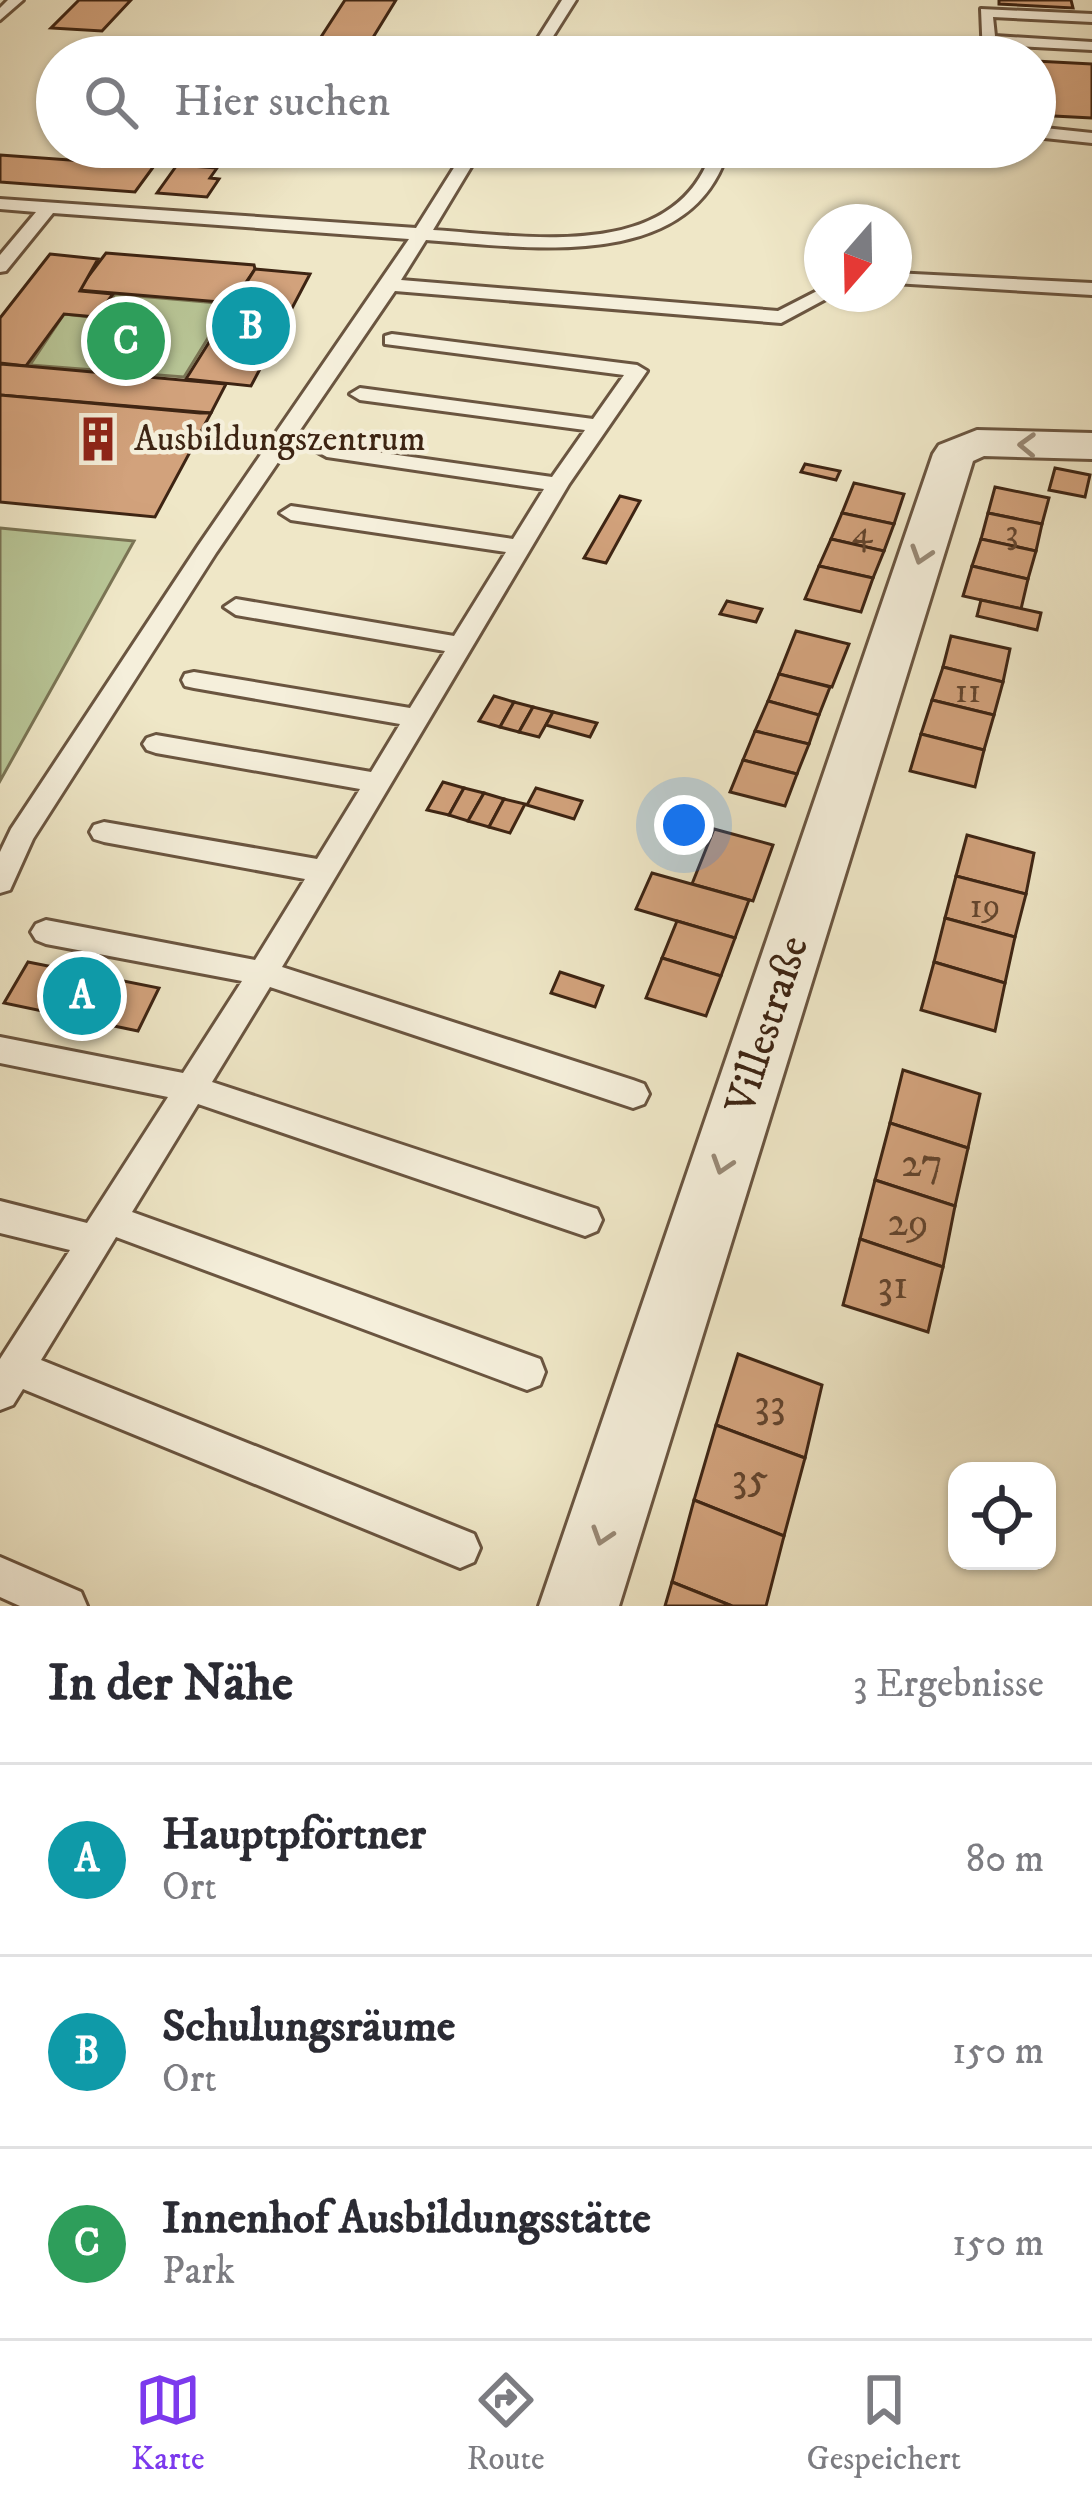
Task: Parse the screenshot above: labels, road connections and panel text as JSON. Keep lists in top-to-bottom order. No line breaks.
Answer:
{"streets":{"street":["Villestraße"]},"one_way":["Villestraße"],"places":{"building":["Ausbildungszentrum"]},"house_numbers":["4","3","11","19","27","29","31","33","35"],"north":"bottom","page":{"search":"Hier suchen","pins":["B","C","A"],"heading":["In der Nähe","3 Ergebnisse"],"list":[{"mark":"A","name":"Hauptpförtner","note":"Ort","value":"80 m"},{"mark":"B","name":"Schulungsräume","note":"Ort","value":"150 m"},{"mark":"C","name":"Innenhof Ausbildungsstätte","note":"Park","value":"150 m"}],"nav":["Karte","Route","Gespeichert"]}}
